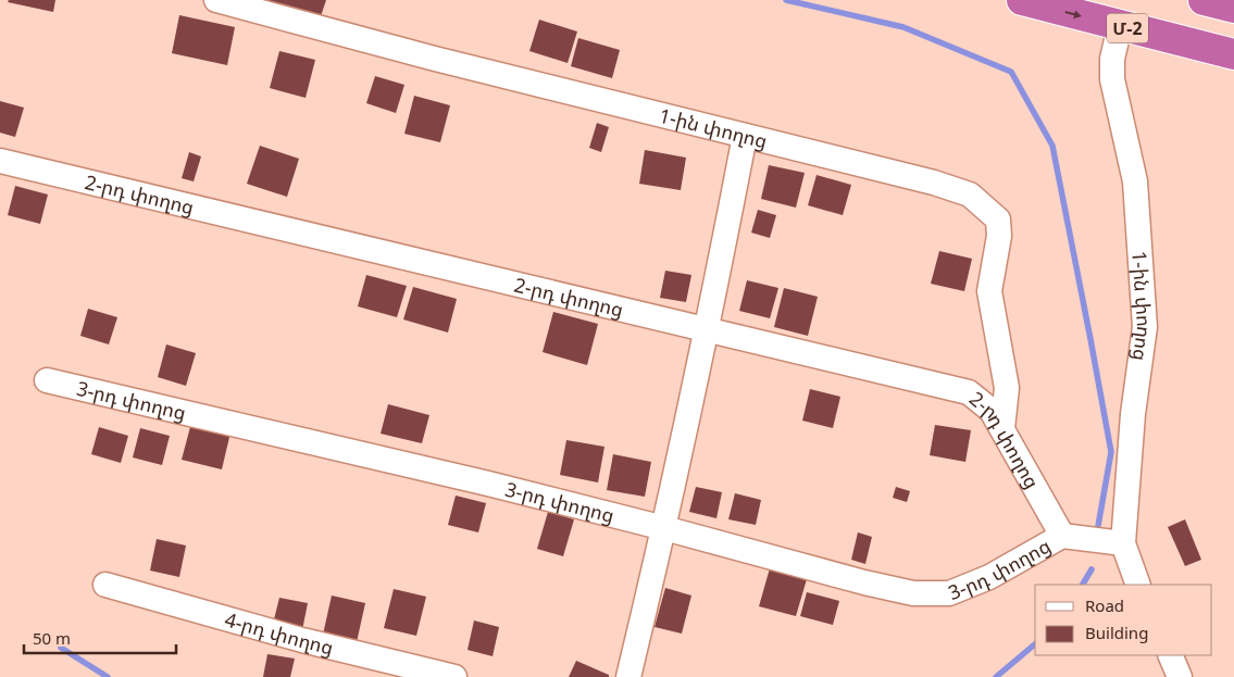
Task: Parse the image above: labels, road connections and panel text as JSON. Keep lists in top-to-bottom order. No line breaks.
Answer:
{"streets":{"highway":["Մ-2"],"street":["1-ին փողոց","2-րդ փողոց","3-րդ փողոց","4-րդ փողոց"]},"crossings":[["Մ-2","1-ին փողոց"],["1-ին փողոց","2-րդ փողոց"],["2-րդ փողոց","3-րդ փողոց"]],"legend":["Road","Building"],"scale_bar":"50 m"}
